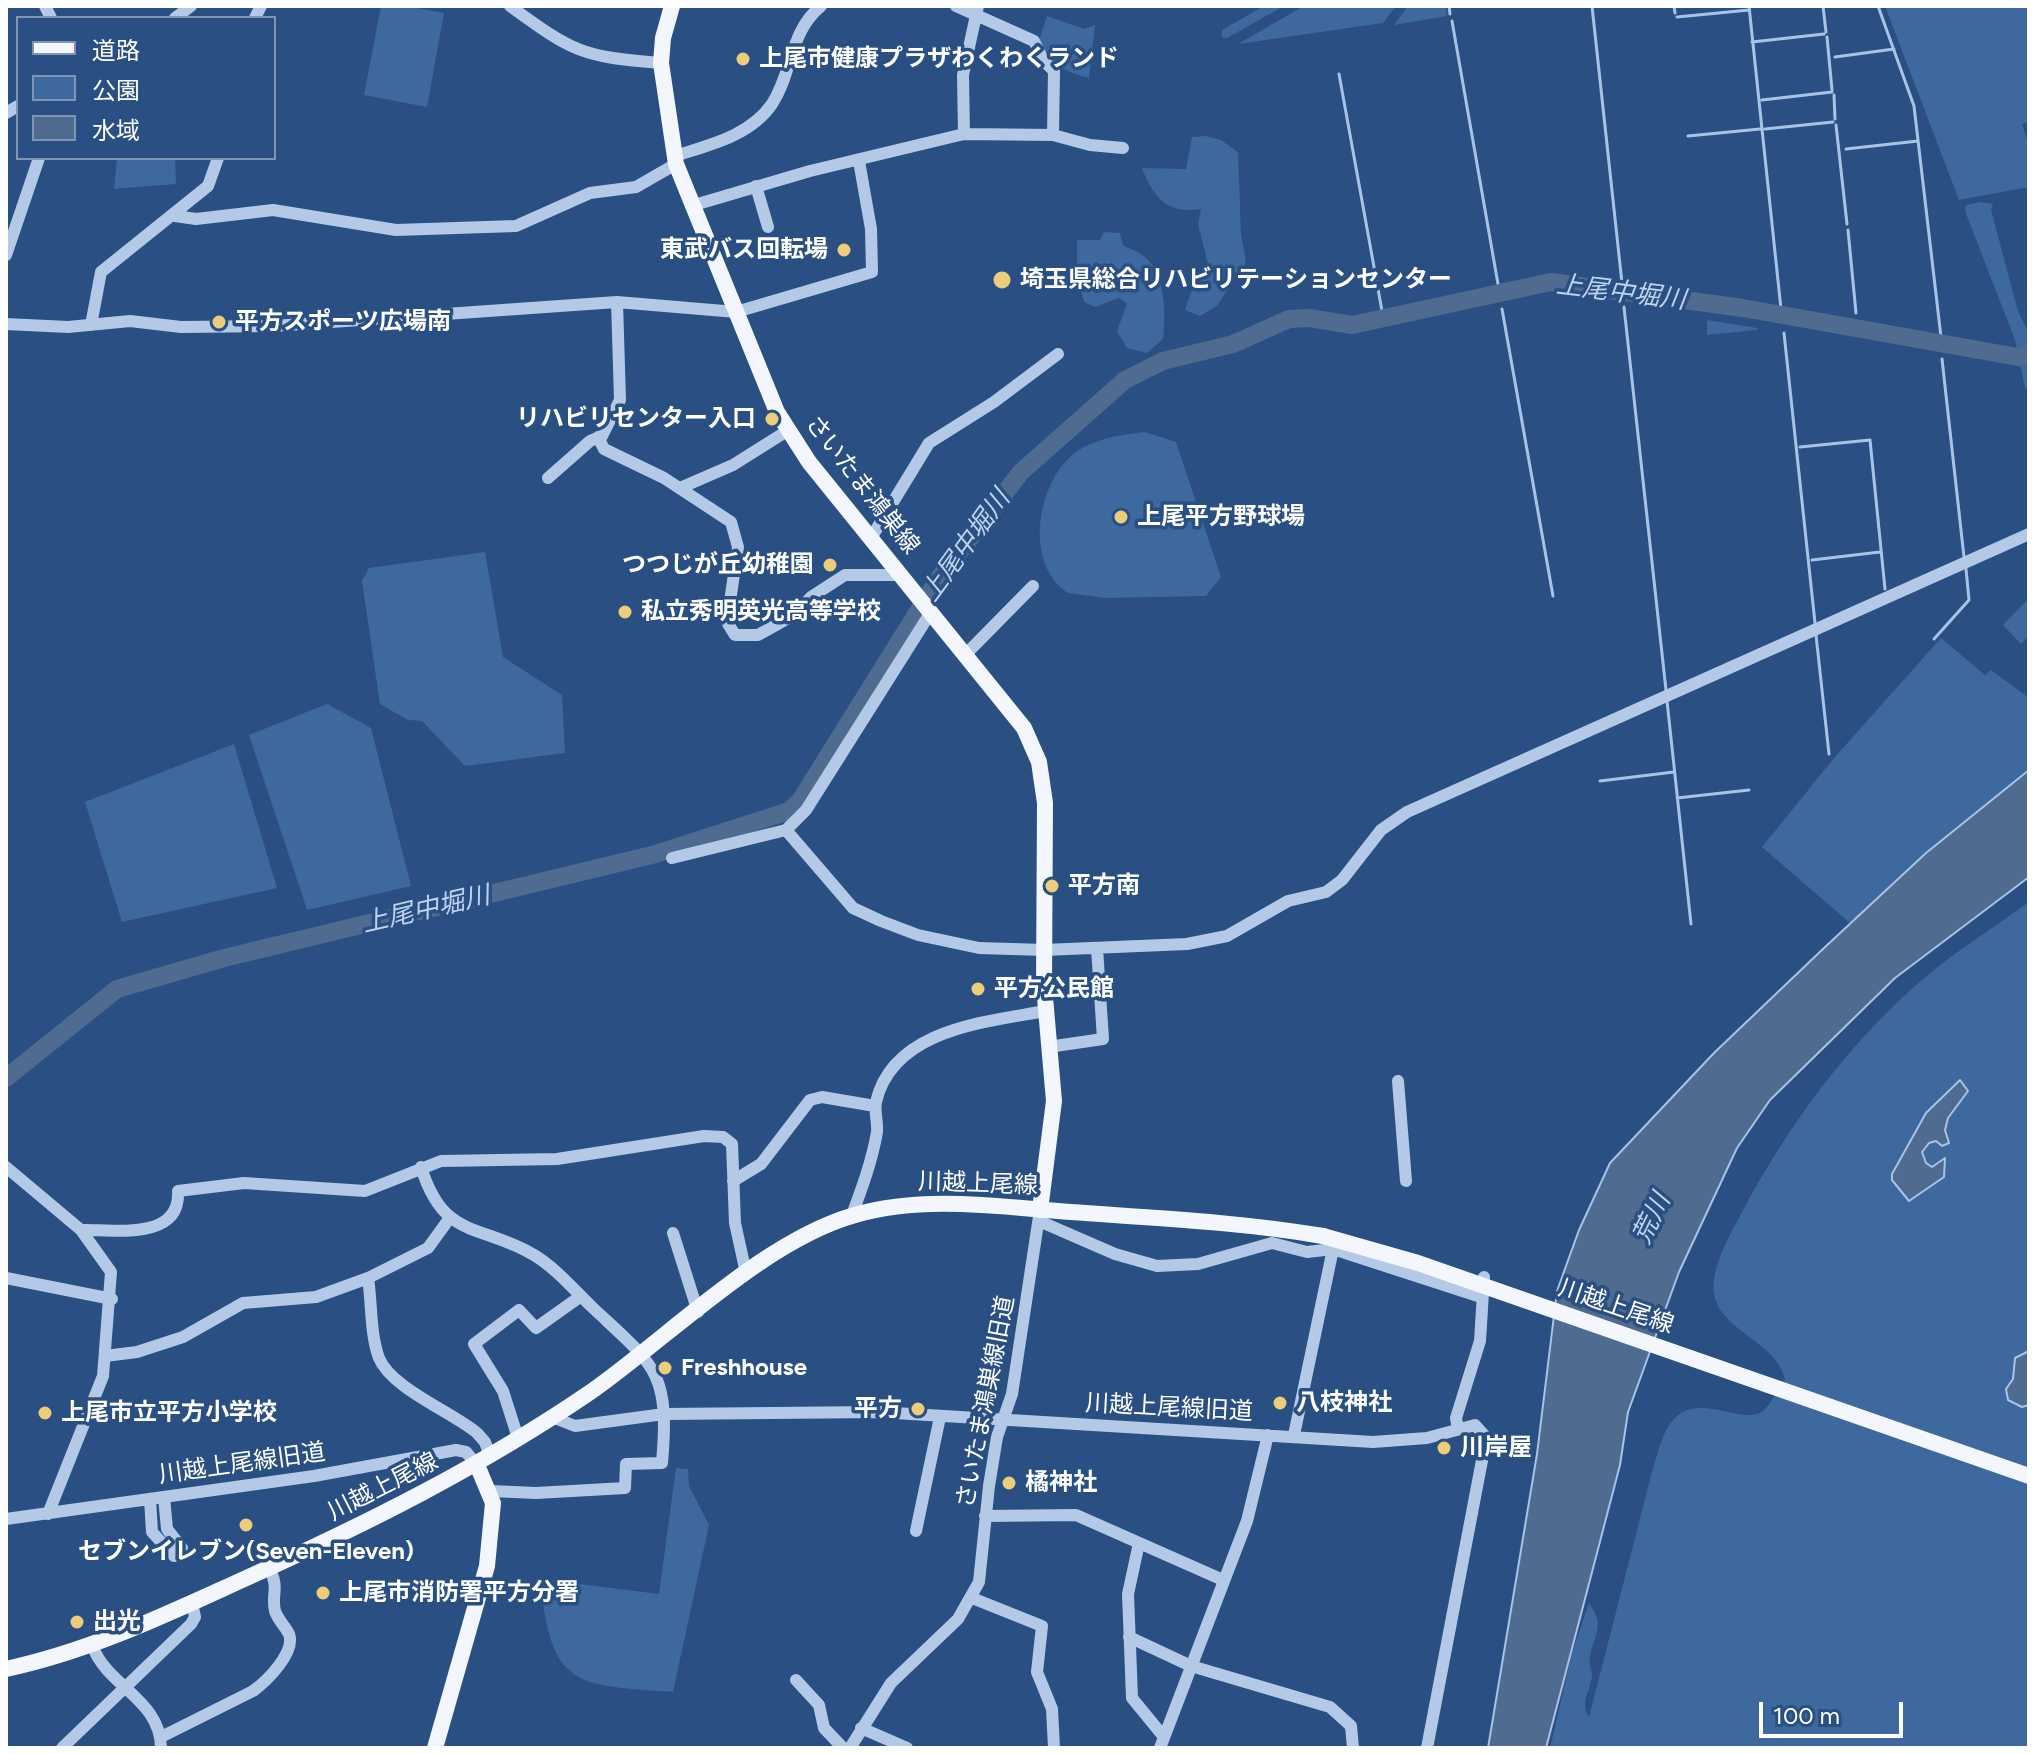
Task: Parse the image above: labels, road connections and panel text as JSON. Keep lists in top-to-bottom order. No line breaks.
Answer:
{"streets":{"main road":["さいたま鴻巣線","川越上尾線"],"street":["さいたま鴻巣線旧道","川越上尾線旧道"]},"crossings":[["さいたま鴻巣線","川越上尾線"],["さいたま鴻巣線","さいたま鴻巣線旧道"],["川越上尾線","さいたま鴻巣線旧道"],["川越上尾線","川越上尾線旧道"],["さいたま鴻巣線旧道","川越上尾線旧道"]],"water":["上尾中堀川","荒川"],"places":["上尾市健康プラザわくわくランド","東武バス回転場","埼玉県総合リハビリテーションセンター","平方スポーツ広場南","リハビリセンター入口","上尾平方野球場","つつじが丘幼稚園","私立秀明英光高等学校","平方南","平方公民館","Freshhouse","八枝神社","平方","上尾市立平方小学校","川岸屋","橘神社","セブンイレブン(Seven-Eleven)","上尾市消防署平方分署","出光"],"legend":["道路","公園","水域"],"scale_bar":"100 m"}
